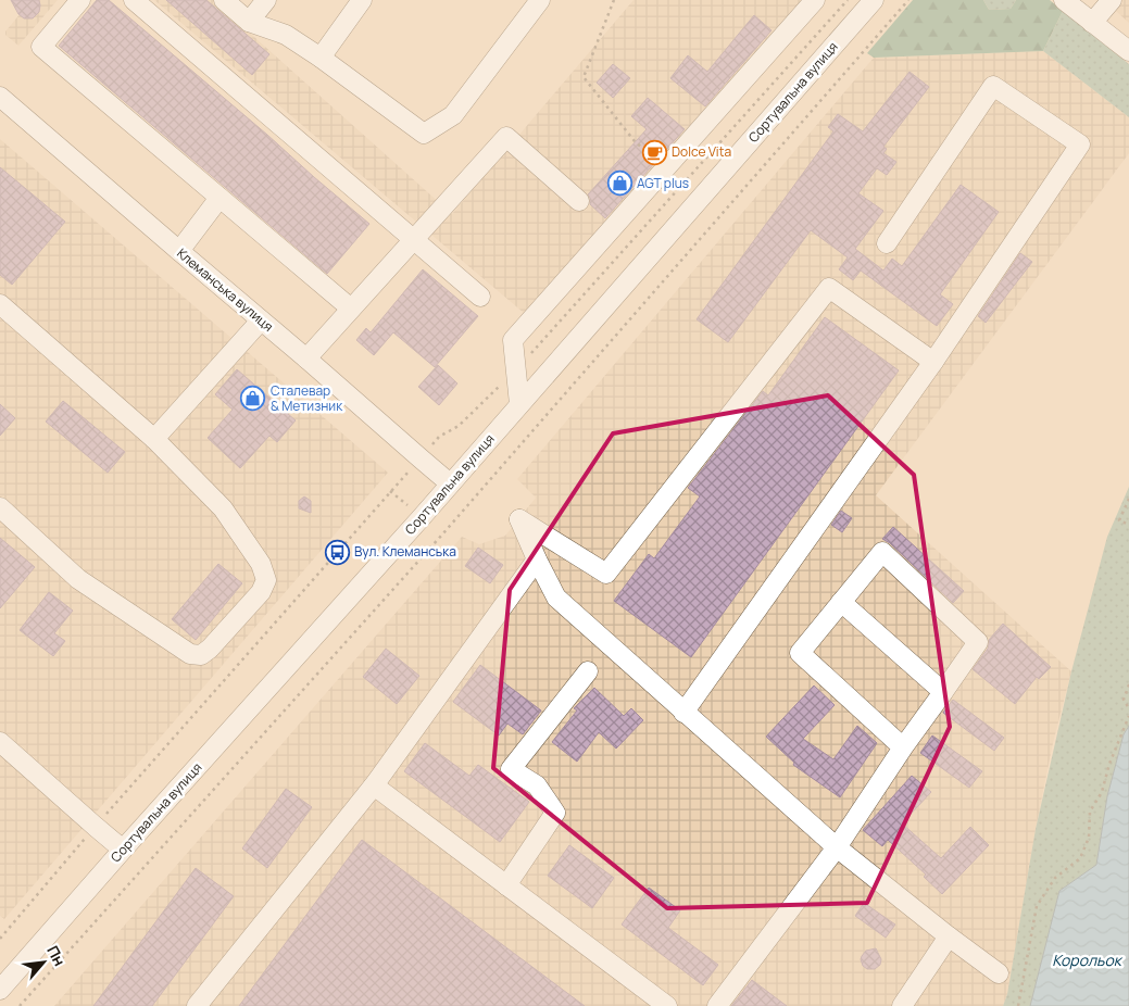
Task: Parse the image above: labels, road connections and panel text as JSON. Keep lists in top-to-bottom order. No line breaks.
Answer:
{"streets":{"street":["Сортувальна вулиця","Клеманська вулиця"]},"crossings":[["Сортувальна вулиця","Клеманська вулиця"]],"water":["Корольок"],"places":{"cafe":["Dolce Vita"],"shop":["AGT plus","Сталевар & Метизник"],"bus stop":["Вул. Клеманська"]},"north":"top right"}
